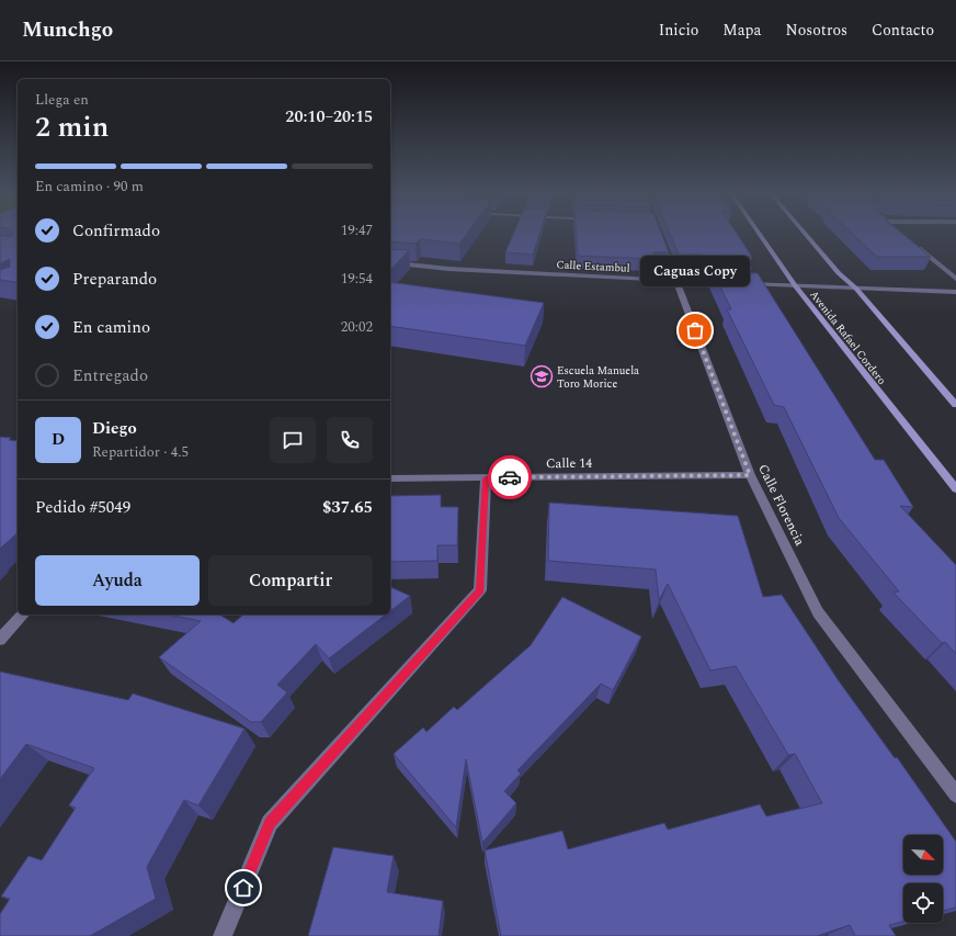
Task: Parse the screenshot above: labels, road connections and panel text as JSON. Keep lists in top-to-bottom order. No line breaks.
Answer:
{"streets":{"main road":["Avenida Rafael Cordero"],"street":["Calle Estambul","Calle 14","Calle Florencia"]},"crossings":[["Calle Estambul","Calle Florencia"],["Calle 14","Calle Florencia"]],"places":{"other":["Caguas Copy"],"school or university":["Escuela Manuela Toro Morice"]},"north":"bottom right","page":{"header":"Munchgo","nav":["Inicio","Mapa","Nosotros","Contacto"],"heading":["2 min","Llega en","20:10–20:15"],"panel":["Diego","Repartidor · 4.5","Pedido #5049","$37.65"],"bar":"En camino · 90 m","list":[["Confirmado","19:47"],["Preparando","19:54"],["En camino","20:02"],"Entregado"],"bubble":"Caguas Copy","round":"D","buttons":["Ayuda","Compartir"]}}
